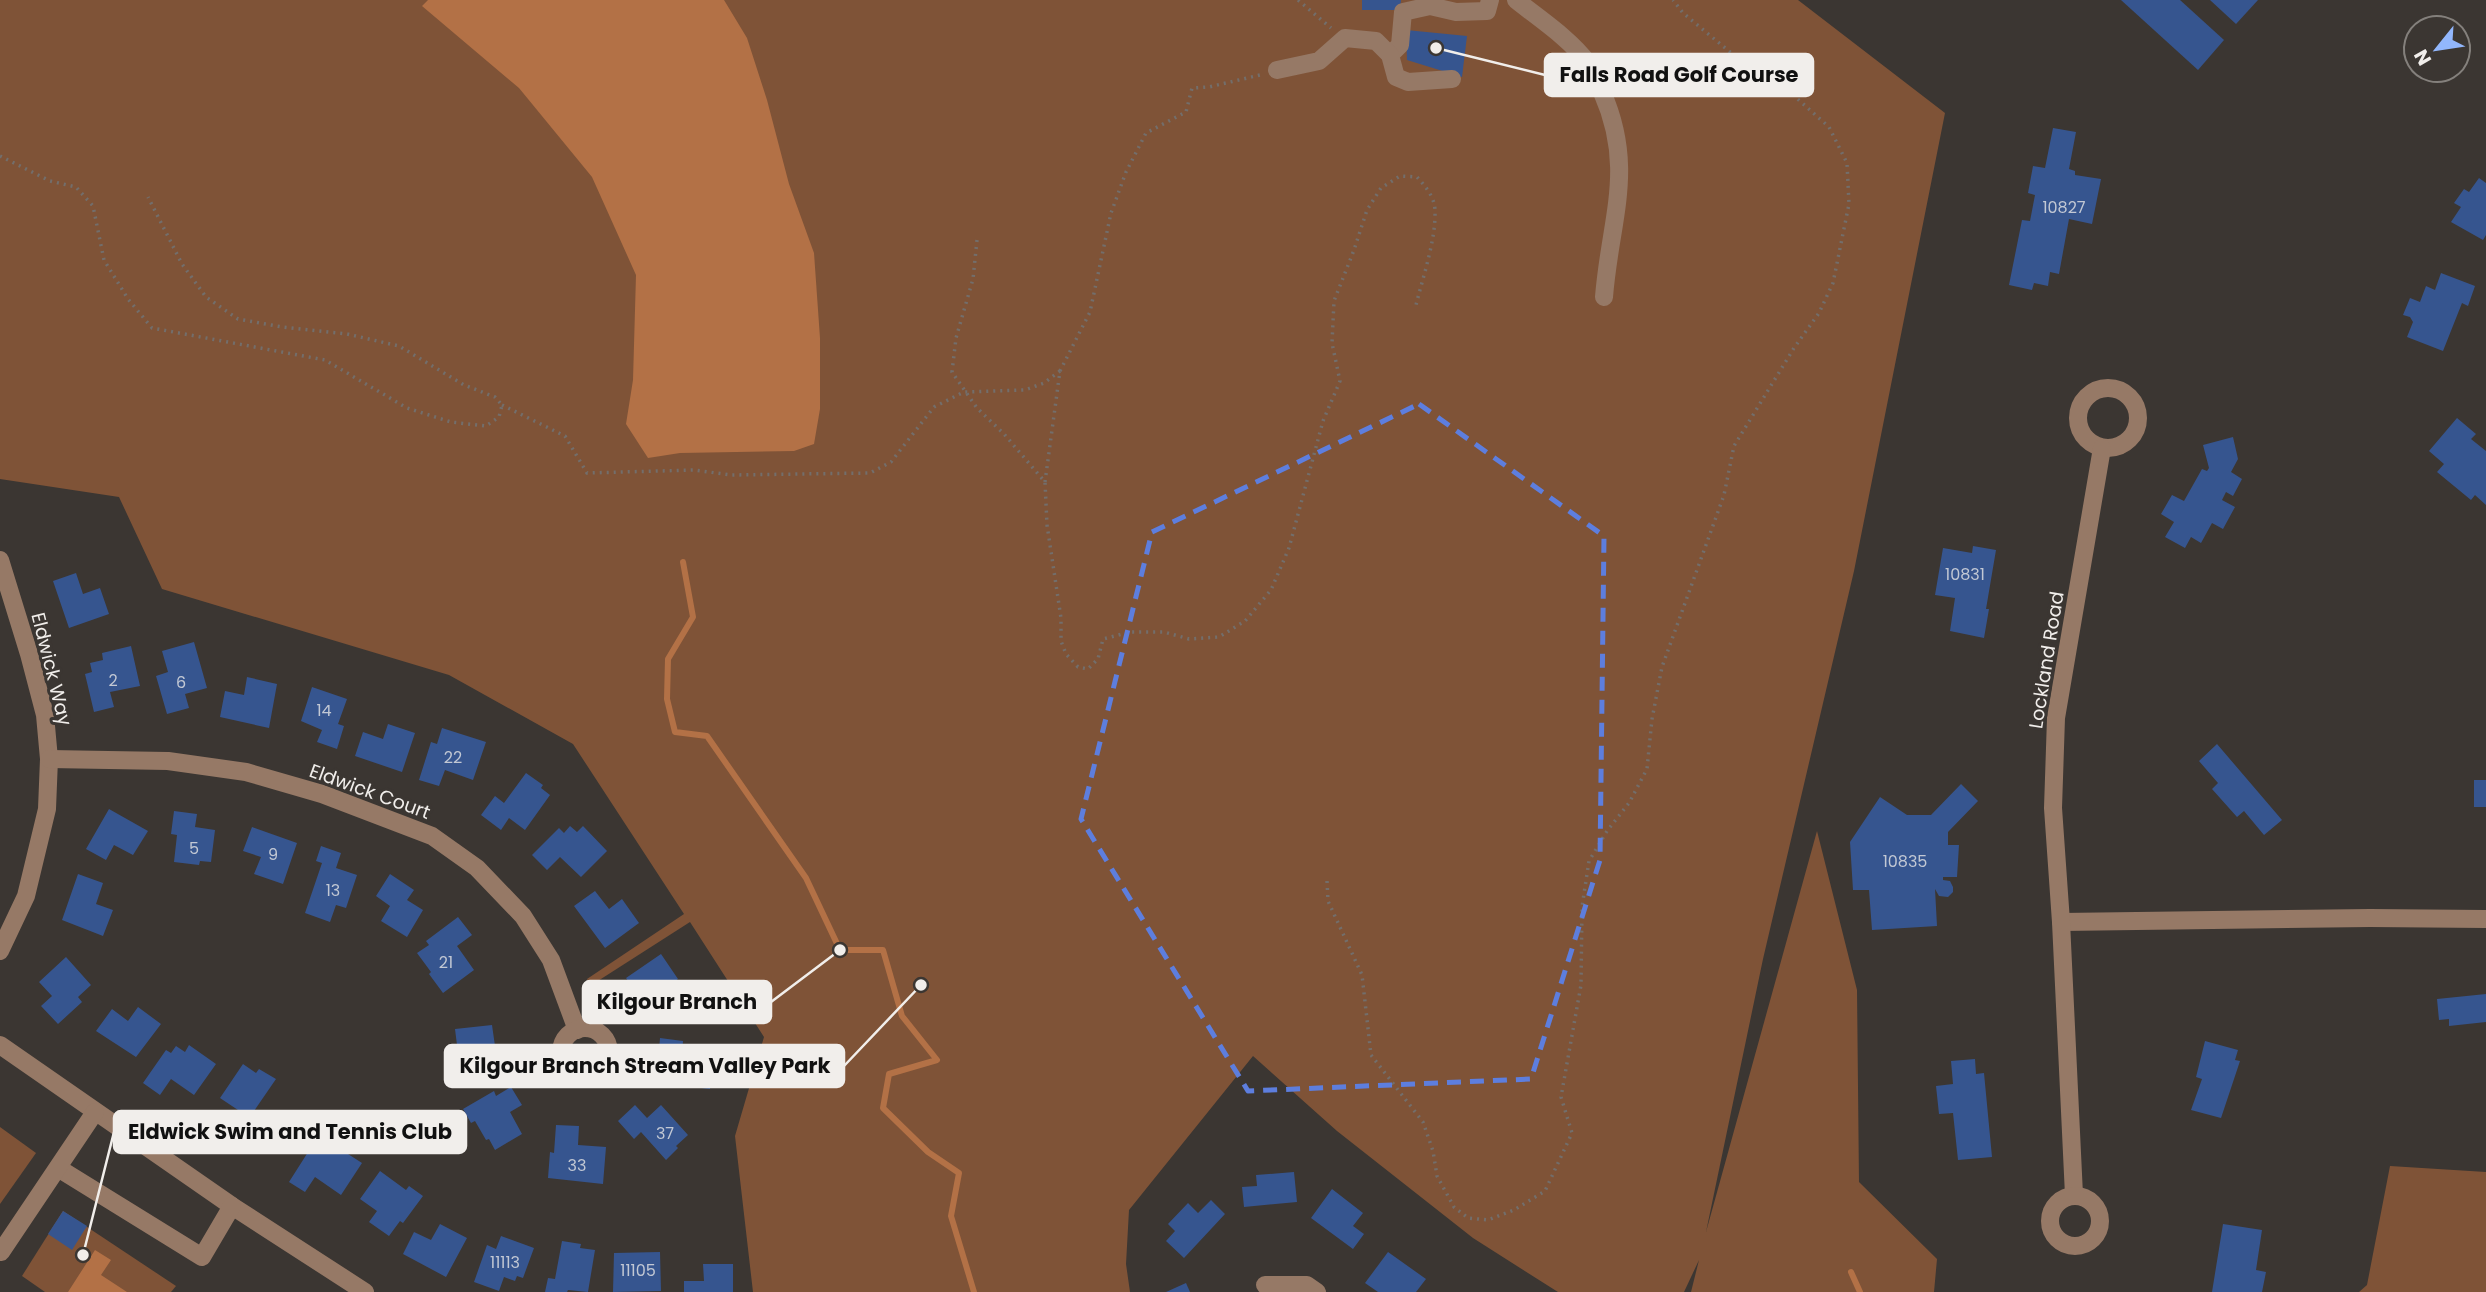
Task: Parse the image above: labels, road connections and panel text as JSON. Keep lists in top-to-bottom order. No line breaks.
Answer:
{"streets":{"street":["Lockland Road","Eldwick Way","Eldwick Court"]},"crossings":[["Eldwick Way","Eldwick Court"]],"places":["Falls Road Golf Course","Kilgour Branch","Kilgour Branch Stream Valley Park","Eldwick Swim and Tennis Club"],"house_numbers":["10827","10831","2","6","14","22","5","9","10835","13","21","37","33","11113","11105"],"north":"bottom left"}
